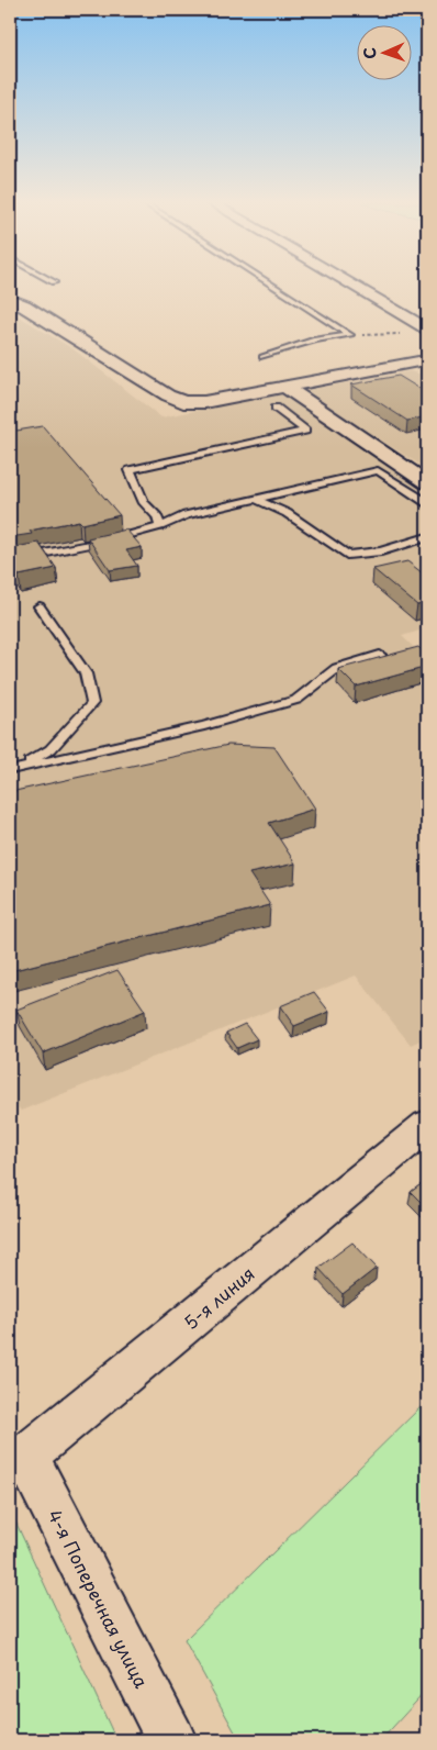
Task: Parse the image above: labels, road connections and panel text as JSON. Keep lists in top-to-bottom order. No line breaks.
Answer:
{"streets":{"street":["5-я линия","4-я Поперечная улица"]},"crossings":[["5-я линия","4-я Поперечная улица"]],"north":"left"}
